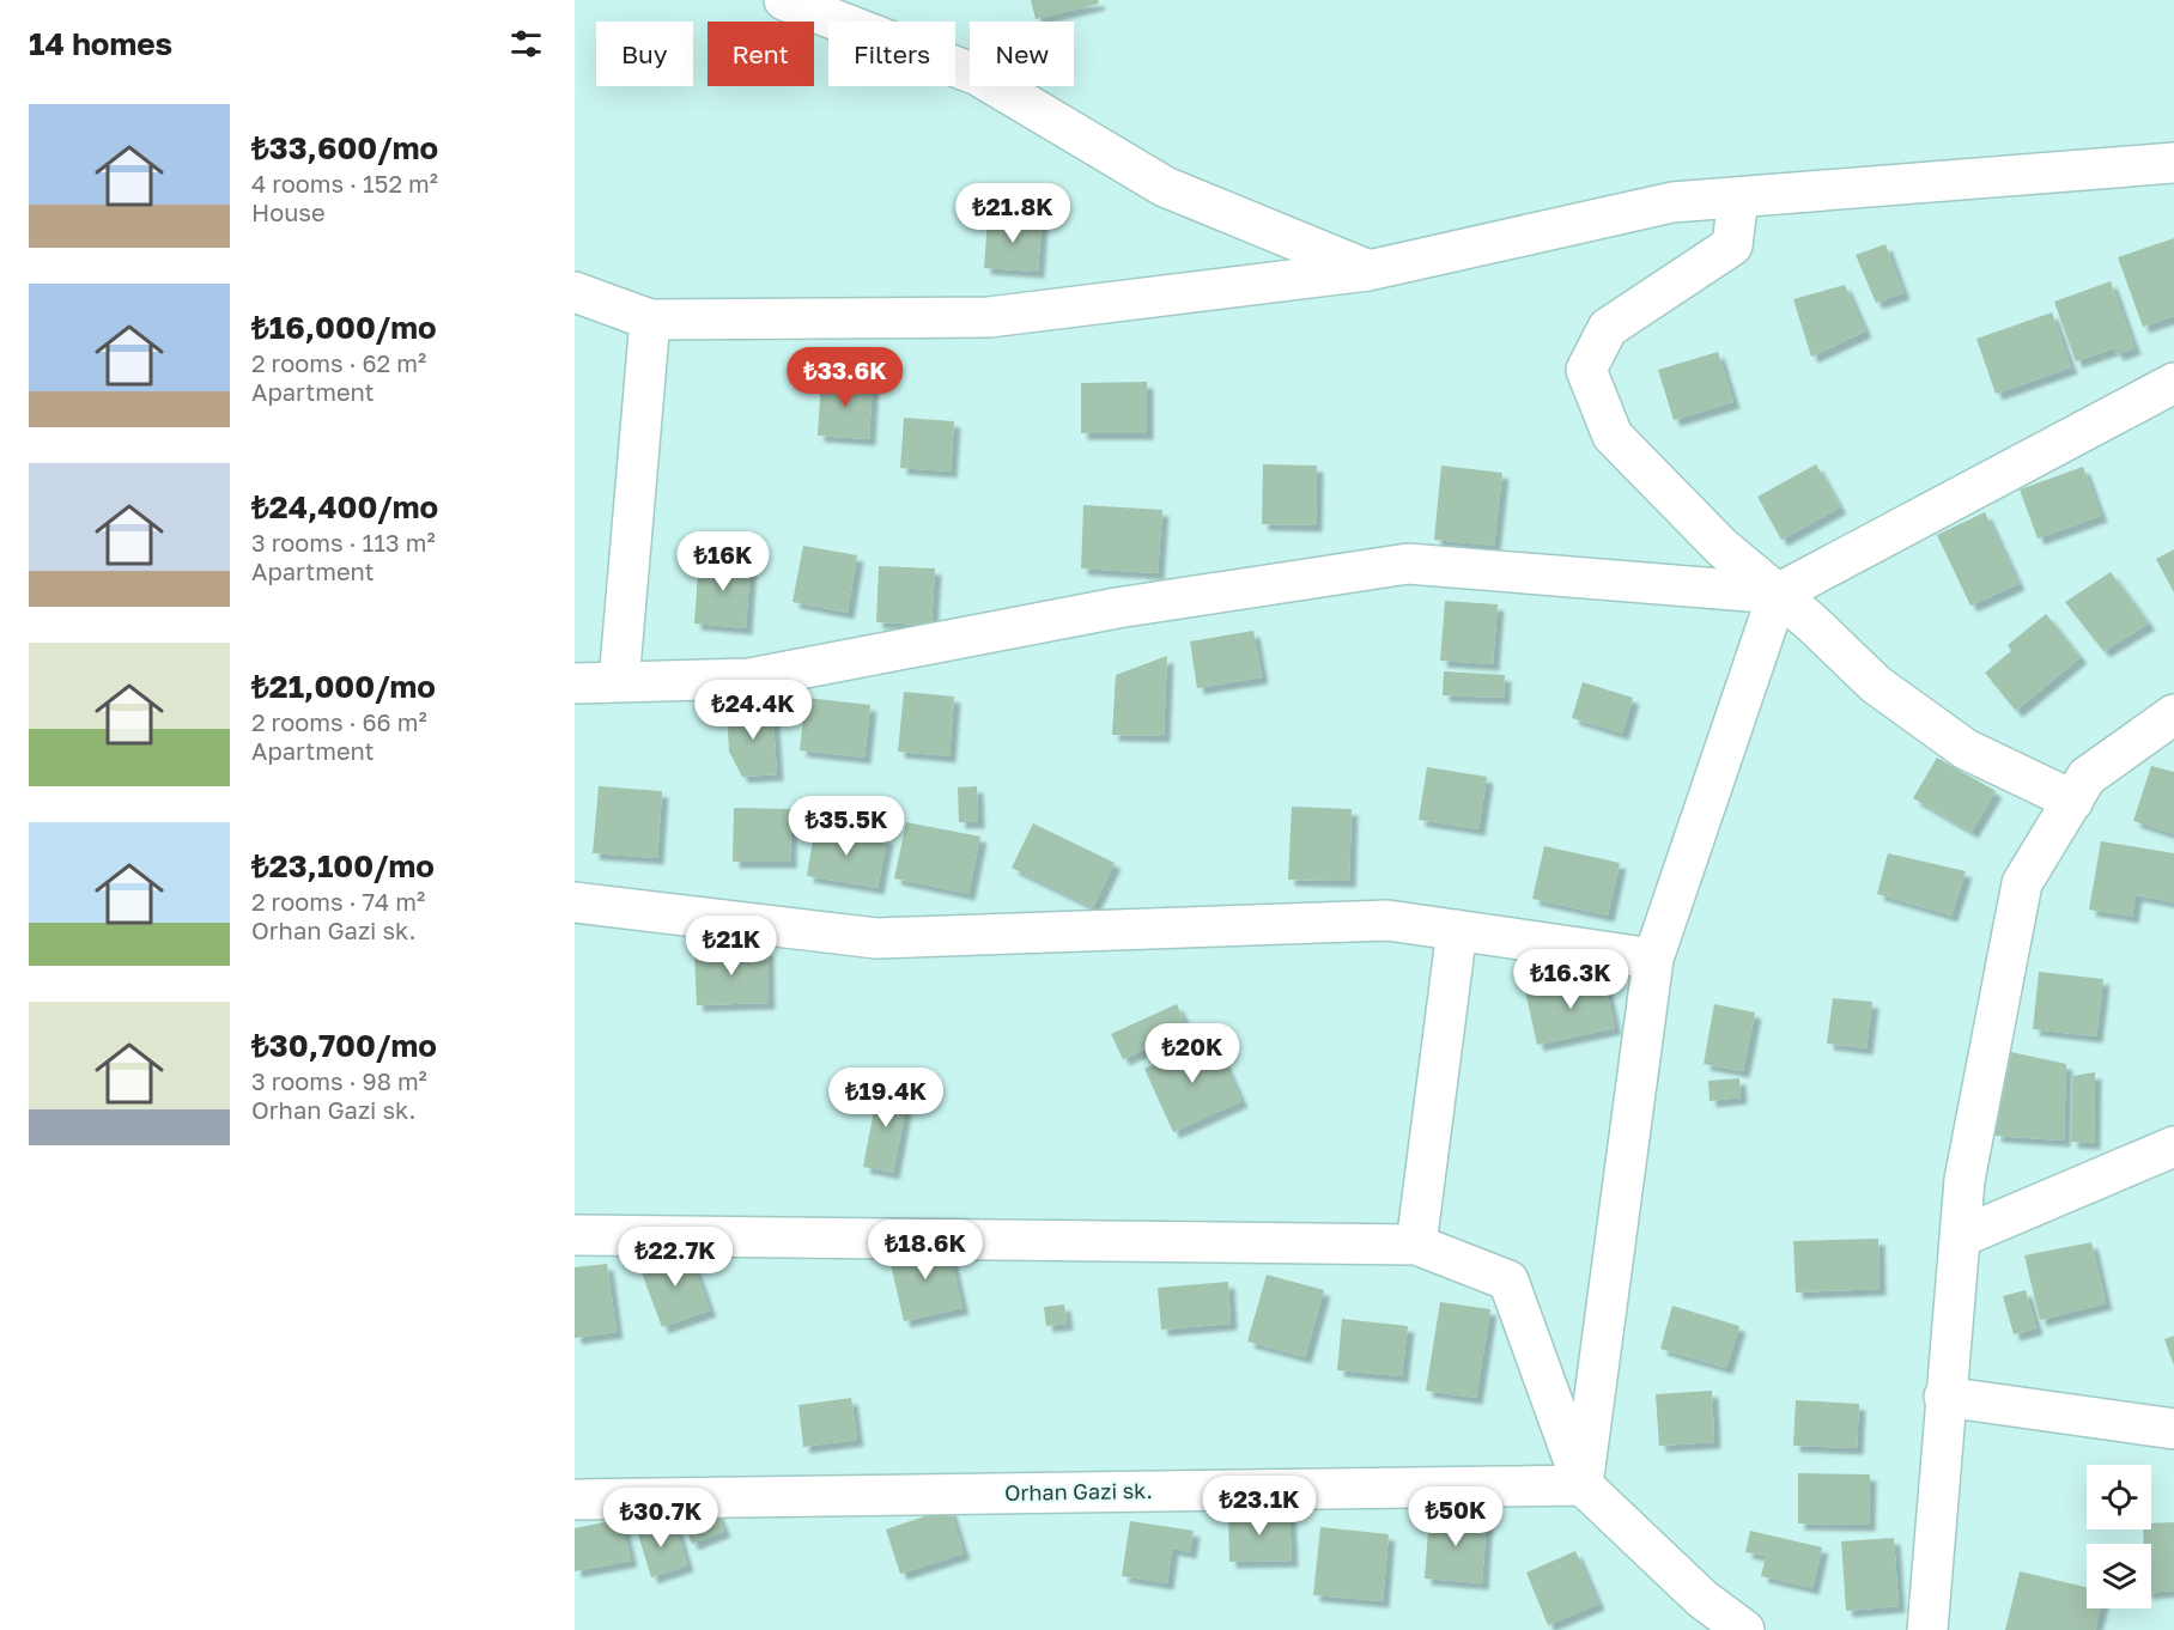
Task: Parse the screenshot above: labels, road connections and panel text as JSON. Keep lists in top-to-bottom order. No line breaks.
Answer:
{"streets":{"street":["Orhan Gazi sk."]},"page":{"heading":"14 homes","chip":["Buy","Rent","Filters","New"],"list":[{"name":"₺33,600/mo","note":"4 rooms · 152 m² · House"},{"name":"₺16,000/mo","note":"2 rooms · 62 m² · Apartment"},{"name":"₺24,400/mo","note":"3 rooms · 113 m² · Apartment"},{"name":"₺21,000/mo","note":"2 rooms · 66 m² · Apartment"},{"name":"₺23,100/mo","note":"2 rooms · 74 m² · Orhan Gazi sk."},{"name":"₺30,700/mo","note":"3 rooms · 98 m² · Orhan Gazi sk."}],"price":["₺21.8K","₺33.6K","₺16K","₺24.4K","₺35.5K","₺21K","₺16.3K","₺20K","₺19.4K","₺18.6K","₺22.7K","₺23.1K","₺50K","₺30.7K"]}}
